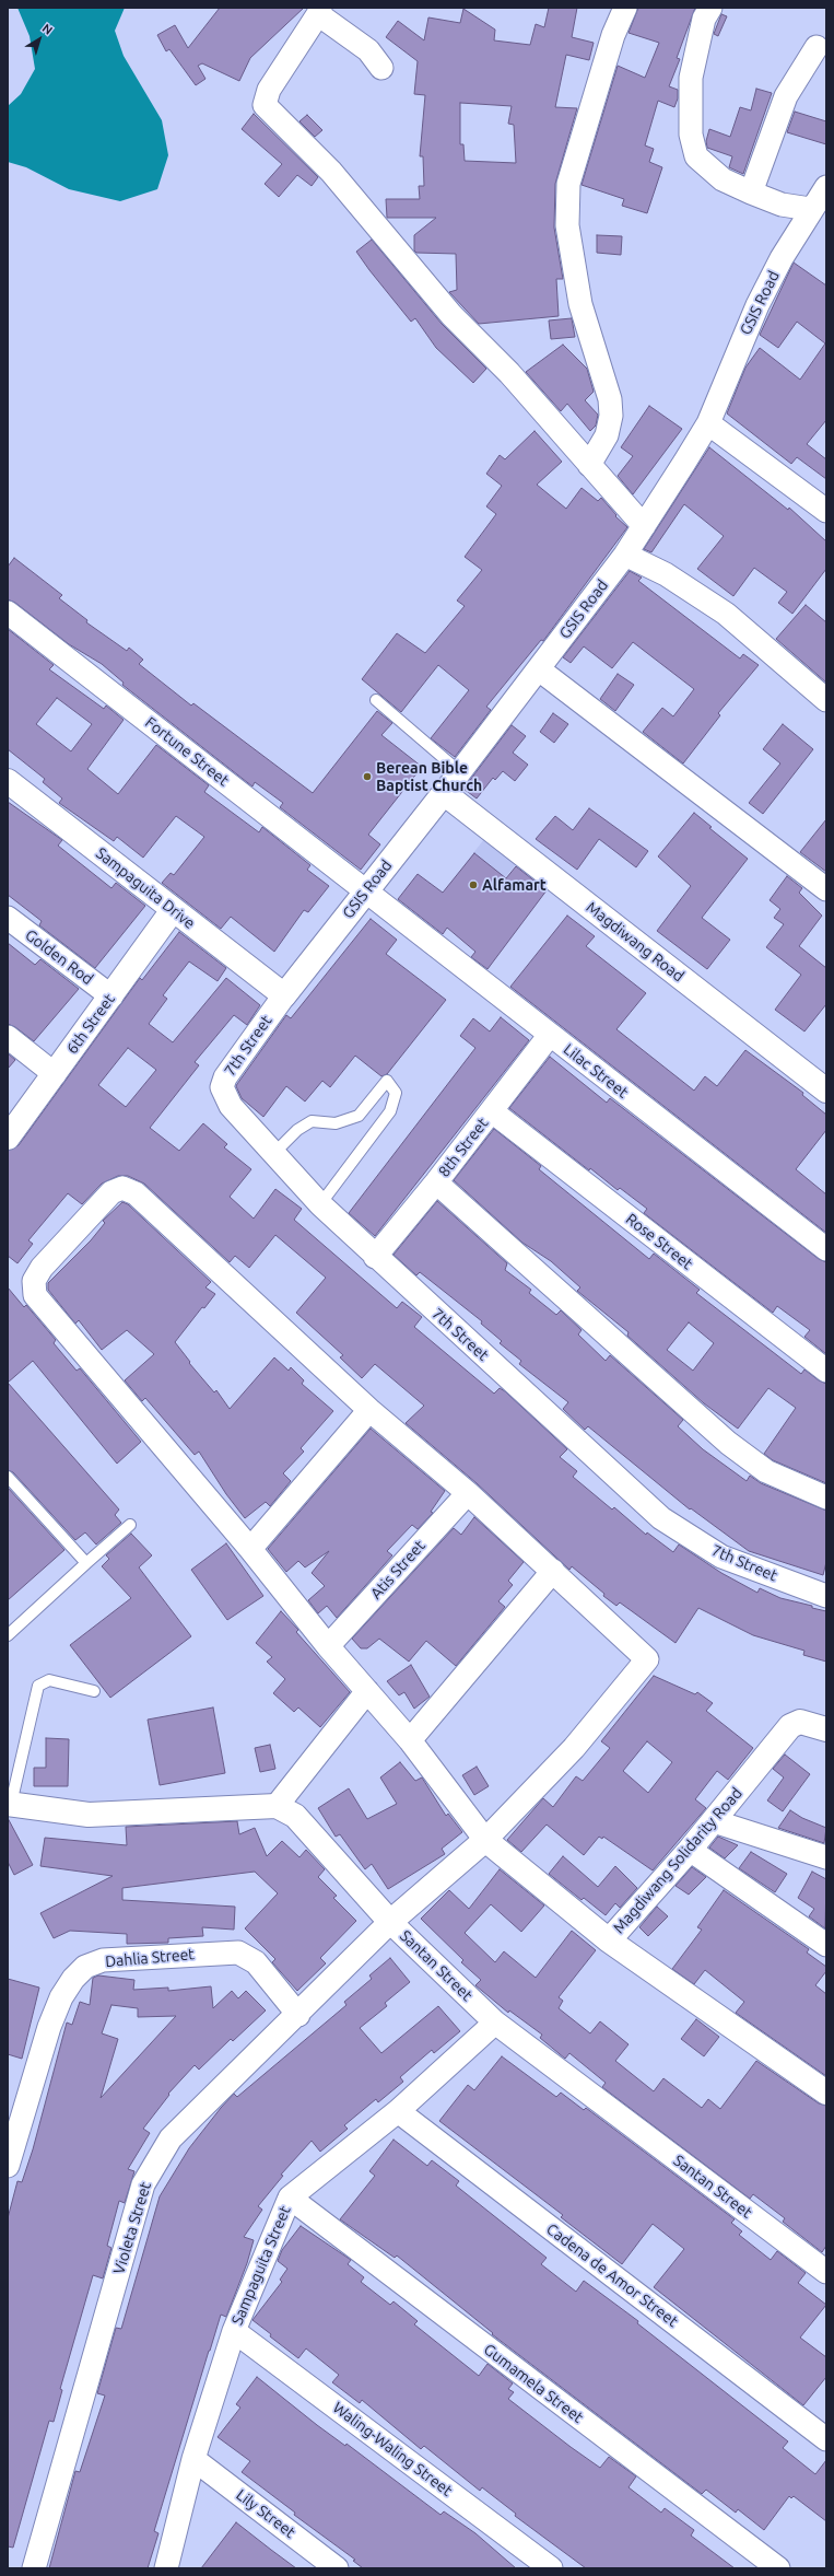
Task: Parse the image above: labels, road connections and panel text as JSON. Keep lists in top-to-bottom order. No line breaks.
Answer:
{"streets":{"street":["GSIS Road","Fortune Street","Sampaguita Drive","Magdiwang Road","Golden Rod","6th Street","7th Street","Lilac Street","8th Street","Rose Street","Atis Street","Magdiwang Solidarity Road","Dahlia Street","Santan Street","Violeta Street","Sampaguita Street","Cadena de Amor Street","Gumamela Street","Waling-Waling Street","Lily Street"]},"crossings":[["GSIS Road","Fortune Street"],["GSIS Road","Sampaguita Drive"],["GSIS Road","Magdiwang Road"],["GSIS Road","7th Street"],["GSIS Road","Lilac Street"],["Fortune Street","Lilac Street"],["Sampaguita Drive","6th Street"],["Sampaguita Drive","7th Street"],["Golden Rod","6th Street"],["7th Street","8th Street"],["Lilac Street","8th Street"],["8th Street","Rose Street"],["Dahlia Street","Violeta Street"],["Santan Street","Violeta Street"],["Santan Street","Sampaguita Street"],["Sampaguita Street","Cadena de Amor Street"],["Sampaguita Street","Gumamela Street"],["Sampaguita Street","Waling-Waling Street"],["Sampaguita Street","Lily Street"]],"places":["Berean Bible Baptist Church","Alfamart"],"north":"top right"}
